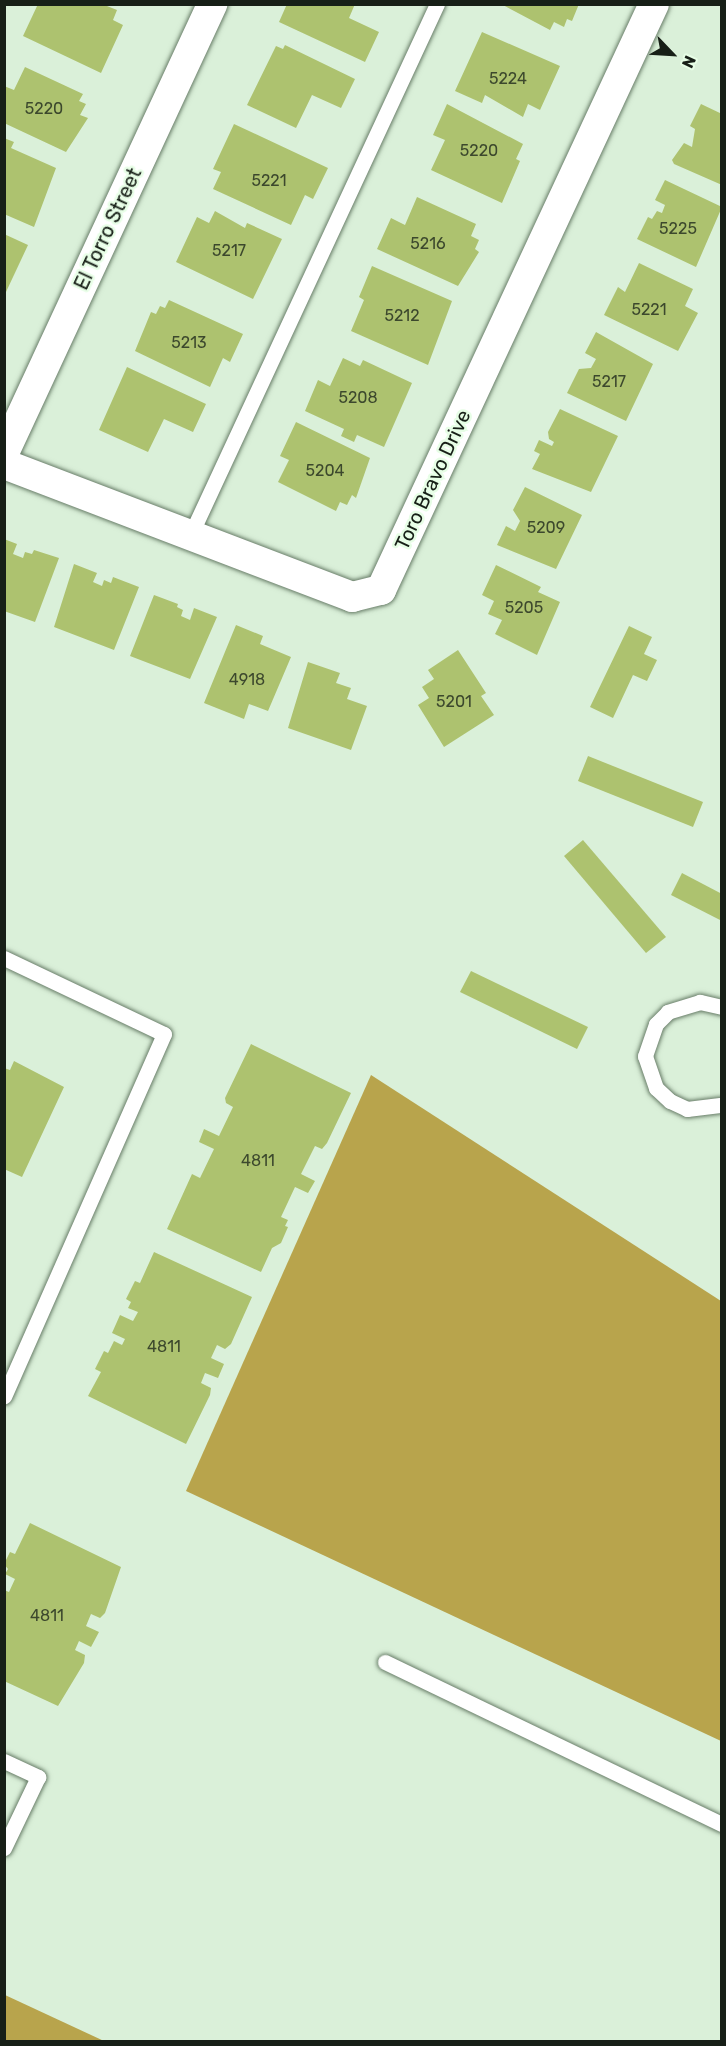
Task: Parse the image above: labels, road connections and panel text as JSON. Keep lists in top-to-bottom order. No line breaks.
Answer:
{"streets":{"street":["El Torro Street","Toro Bravo Drive"]},"house_numbers":["5224","5220","5220","5221","5225","5216","5217","5221","5212","5213","5217","5208","5204","5209","5205","4918","5201","4811","4811","4811"],"north":"bottom right"}
